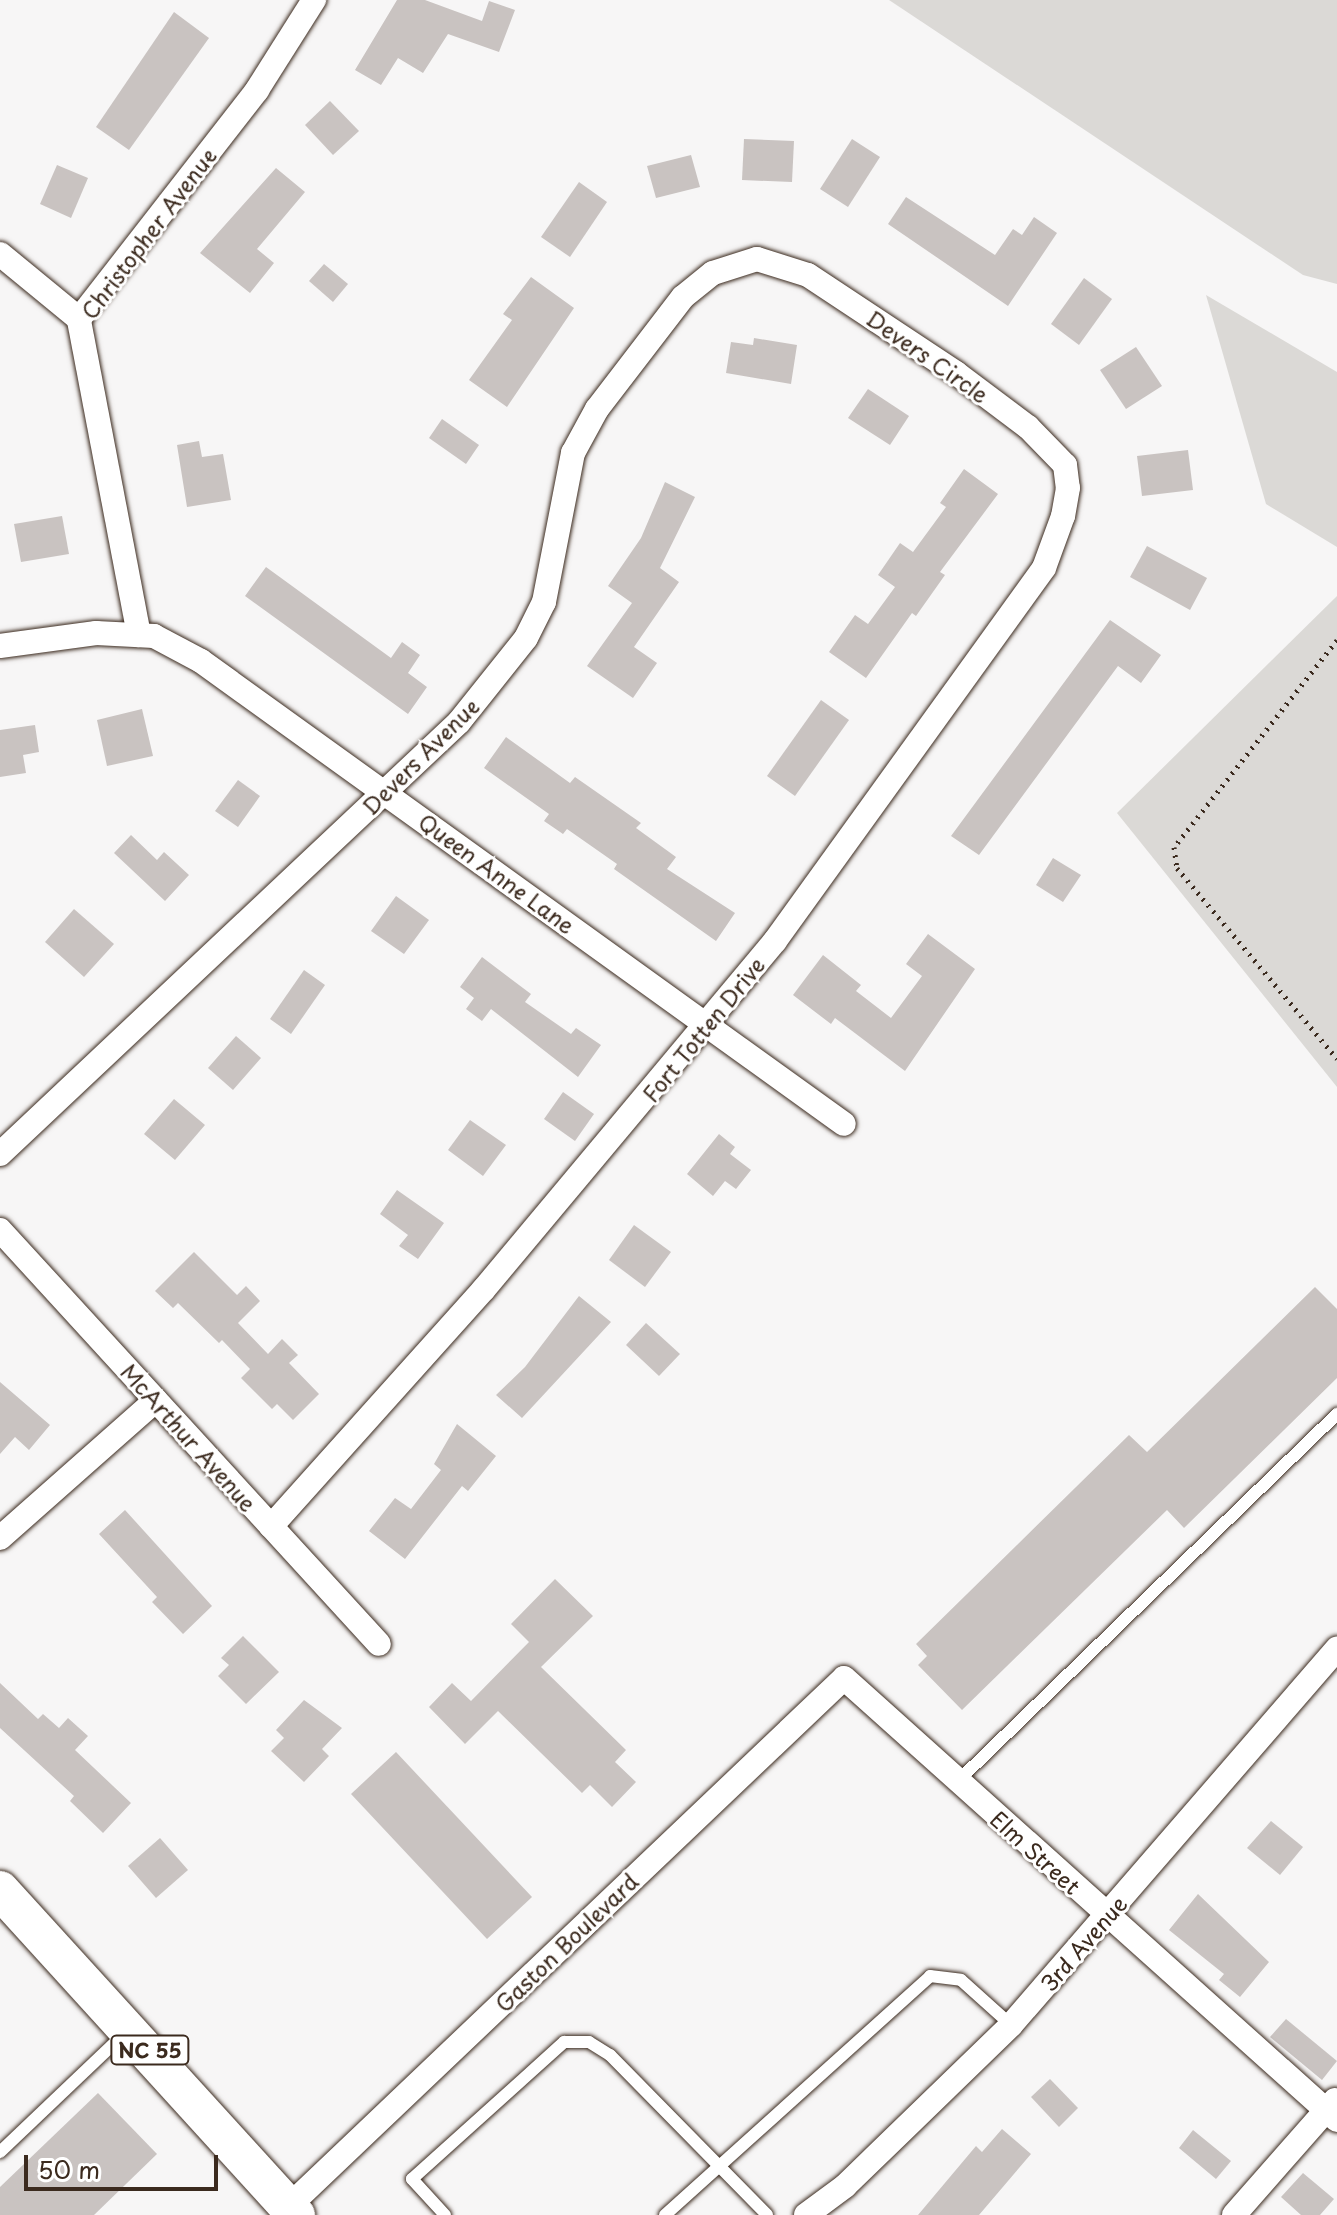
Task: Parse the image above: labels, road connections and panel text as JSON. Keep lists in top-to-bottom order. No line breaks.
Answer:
{"streets":{"main road":["NC 55"],"street":["Christopher Avenue","Devers Circle","Devers Avenue","Queen Anne Lane","Fort Totten Drive","McArthur Avenue","Elm Street","Gaston Boulevard","3rd Avenue"]},"crossings":[["Christopher Avenue","Queen Anne Lane"],["Devers Circle","Devers Avenue"],["Devers Circle","Fort Totten Drive"],["Devers Avenue","Queen Anne Lane"],["Queen Anne Lane","Fort Totten Drive"],["Fort Totten Drive","McArthur Avenue"],["Elm Street","Gaston Boulevard"],["Elm Street","3rd Avenue"],["Gaston Boulevard","NC 55"]],"scale_bar":"50 m"}
